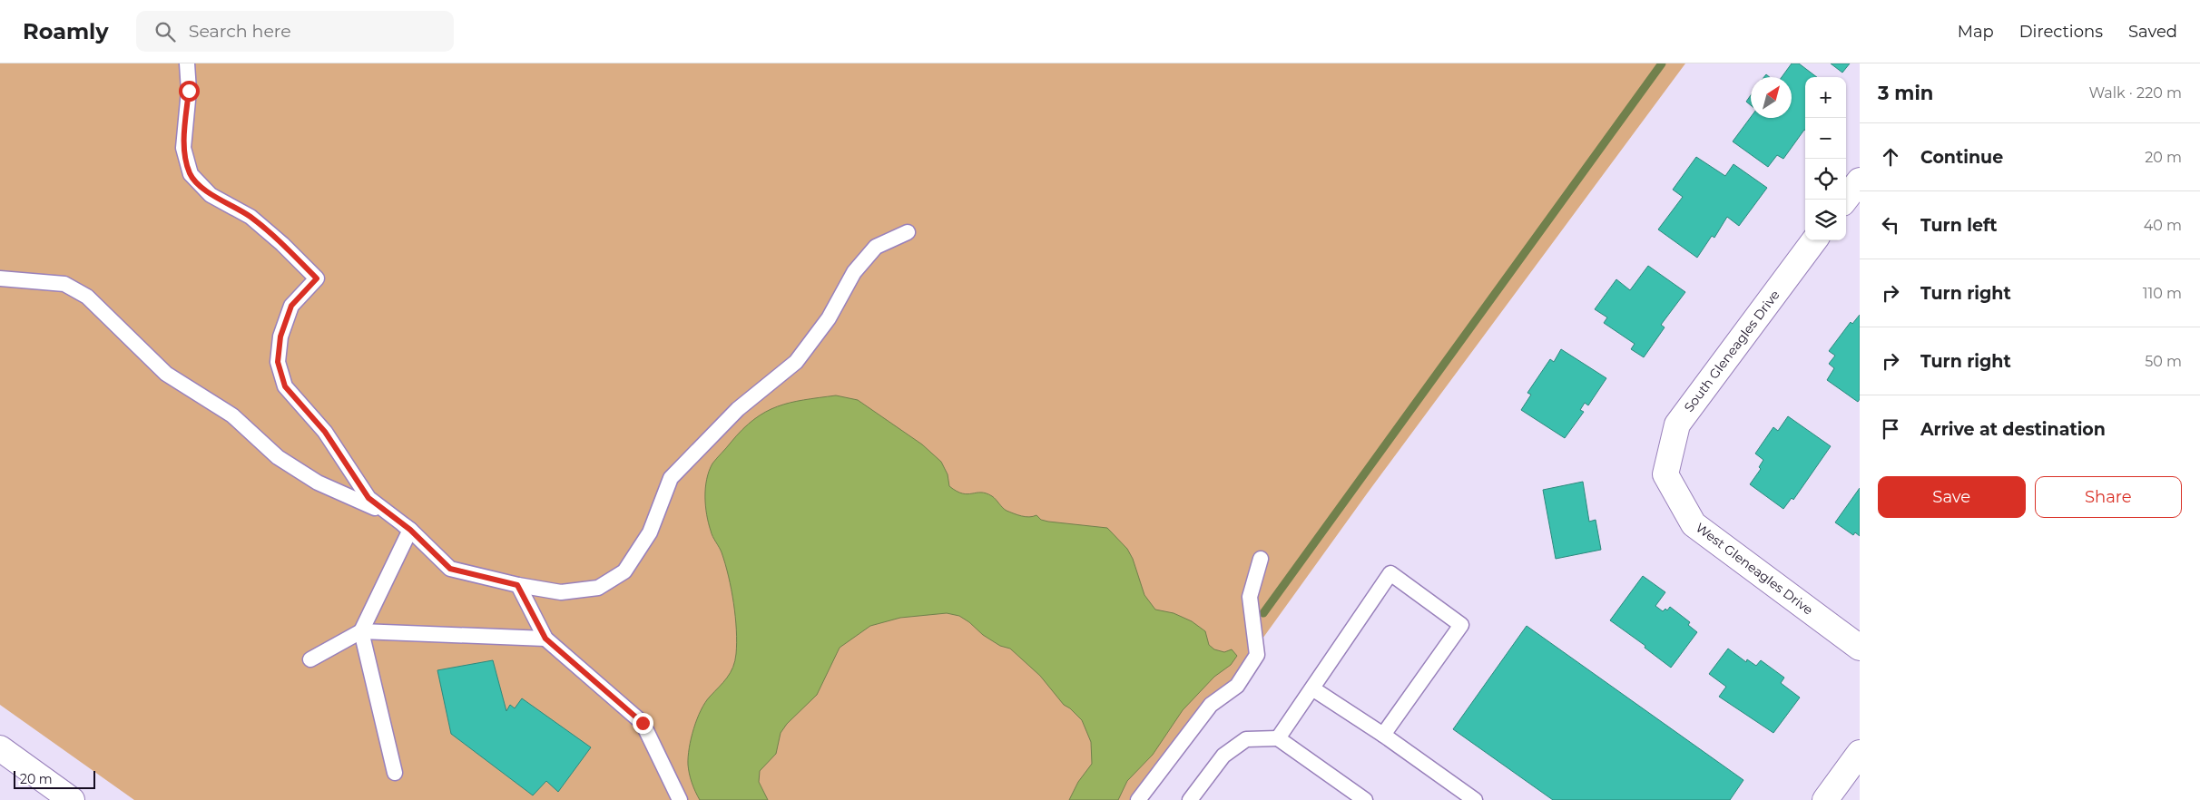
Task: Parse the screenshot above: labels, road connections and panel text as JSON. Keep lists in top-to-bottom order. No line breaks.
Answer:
{"streets":{"street":["South Gleneagles Drive","West Gleneagles Drive"]},"crossings":[["South Gleneagles Drive","West Gleneagles Drive"]],"scale_bar":"20 m","north":"top right","page":{"header":"Roamly","search":"Search here","nav":["Map","Directions","Saved"],"heading":["3 min","Walk · 220 m"],"map_buttons":["+","−"],"list":[["Continue","20 m"],["Turn left","40 m"],["Turn right","110 m"],["Turn right","50 m"],"Arrive at destination"],"buttons":["Save","Share"],"scale":"20 m"}}
